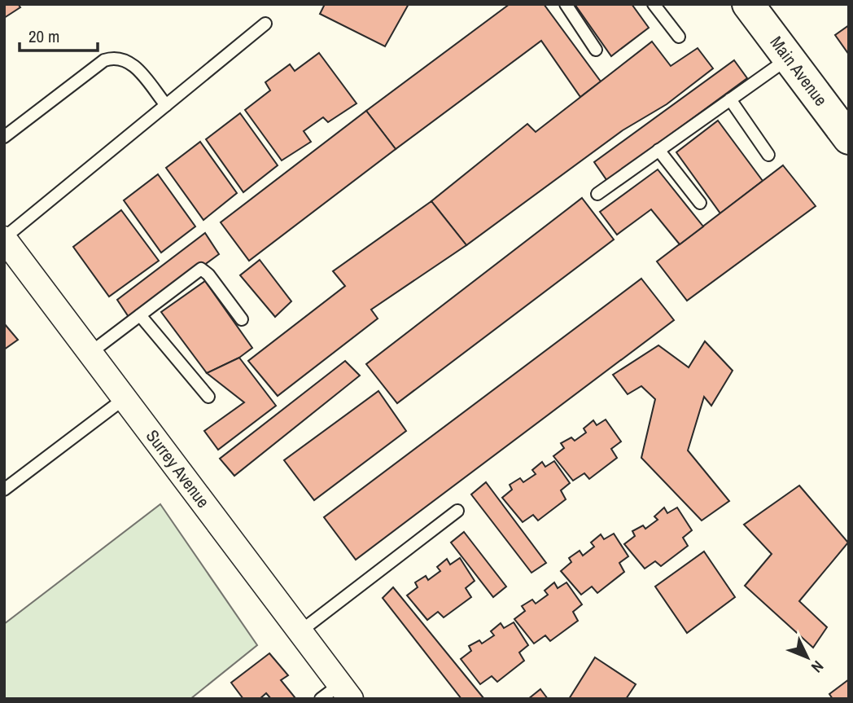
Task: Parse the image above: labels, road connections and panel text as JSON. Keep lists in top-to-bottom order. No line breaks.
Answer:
{"streets":{"street":["Main Avenue","Surrey Avenue"]},"scale_bar":"20 m","north":"bottom right"}
